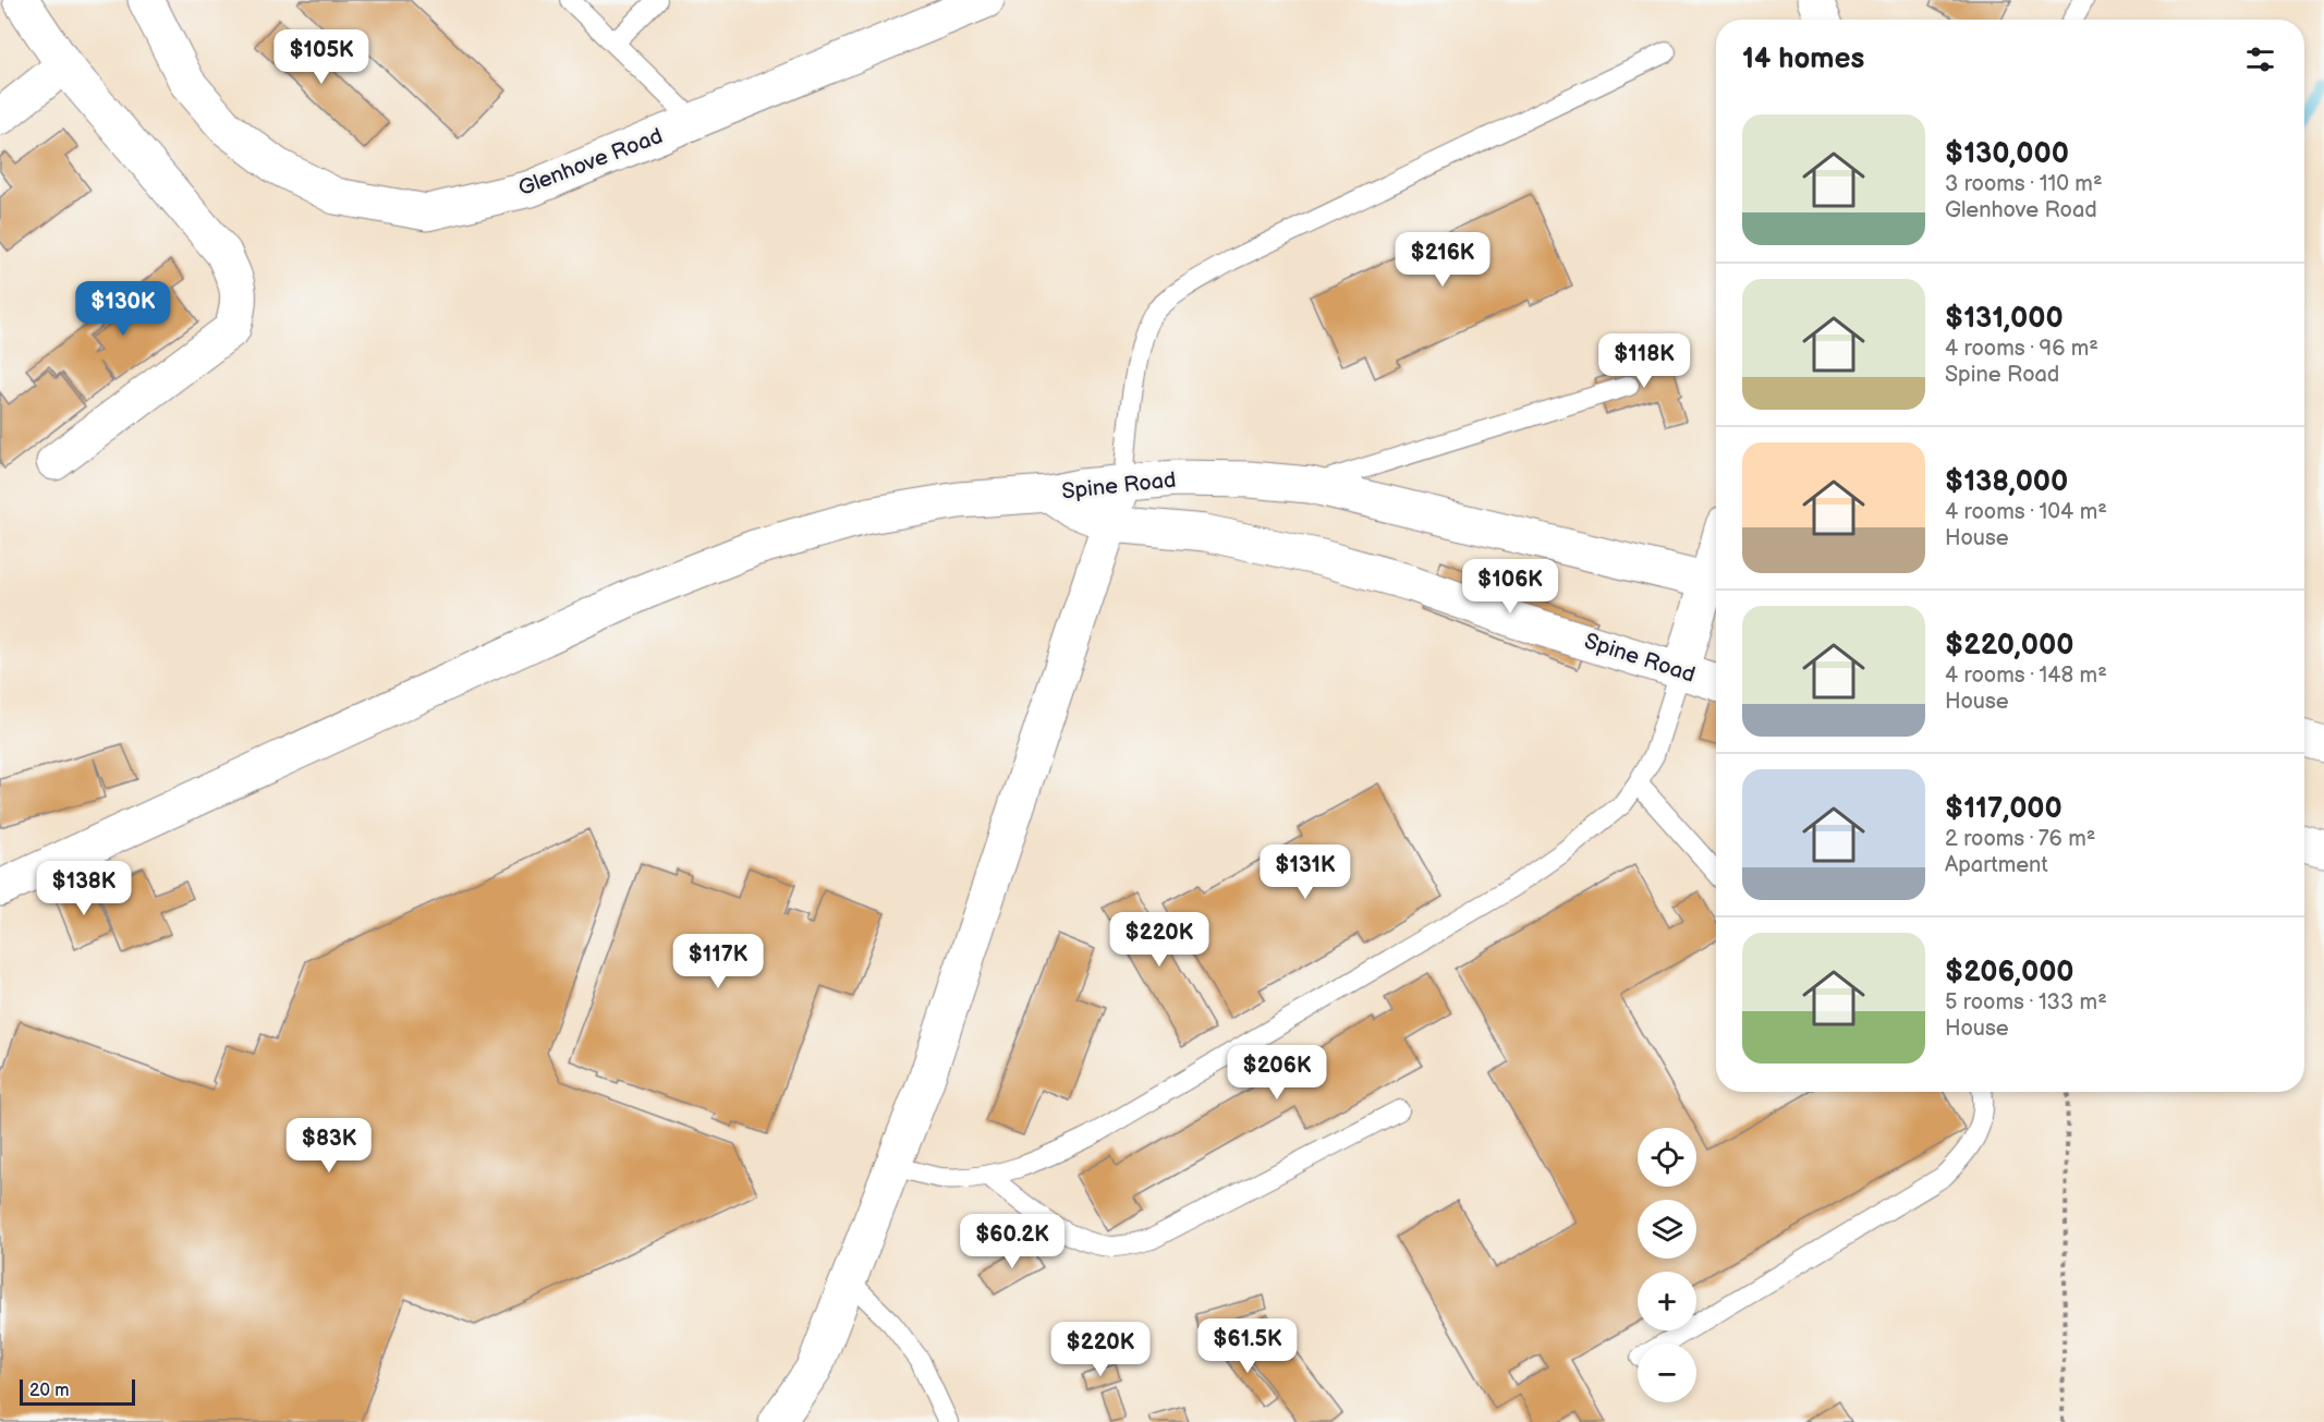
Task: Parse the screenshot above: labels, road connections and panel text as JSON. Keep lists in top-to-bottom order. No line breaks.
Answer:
{"streets":{"street":["Glenhove Road","Spine Road"]},"scale_bar":"20 m","page":{"heading":"14 homes","price":["$105K","$216K","$130K","$118K","$106K","$131K","$138K","$220K","$117K","$206K","$83K","$60.2K","$61.5K","$220K"],"list":[{"name":"$130,000","note":"3 rooms · 110 m² · Glenhove Road"},{"name":"$131,000","note":"4 rooms · 96 m² · Spine Road"},{"name":"$138,000","note":"4 rooms · 104 m² · House"},{"name":"$220,000","note":"4 rooms · 148 m² · House"},{"name":"$117,000","note":"2 rooms · 76 m² · Apartment"},{"name":"$206,000","note":"5 rooms · 133 m² · House"}],"map_buttons":["+","−"],"scale":"20 m"}}
